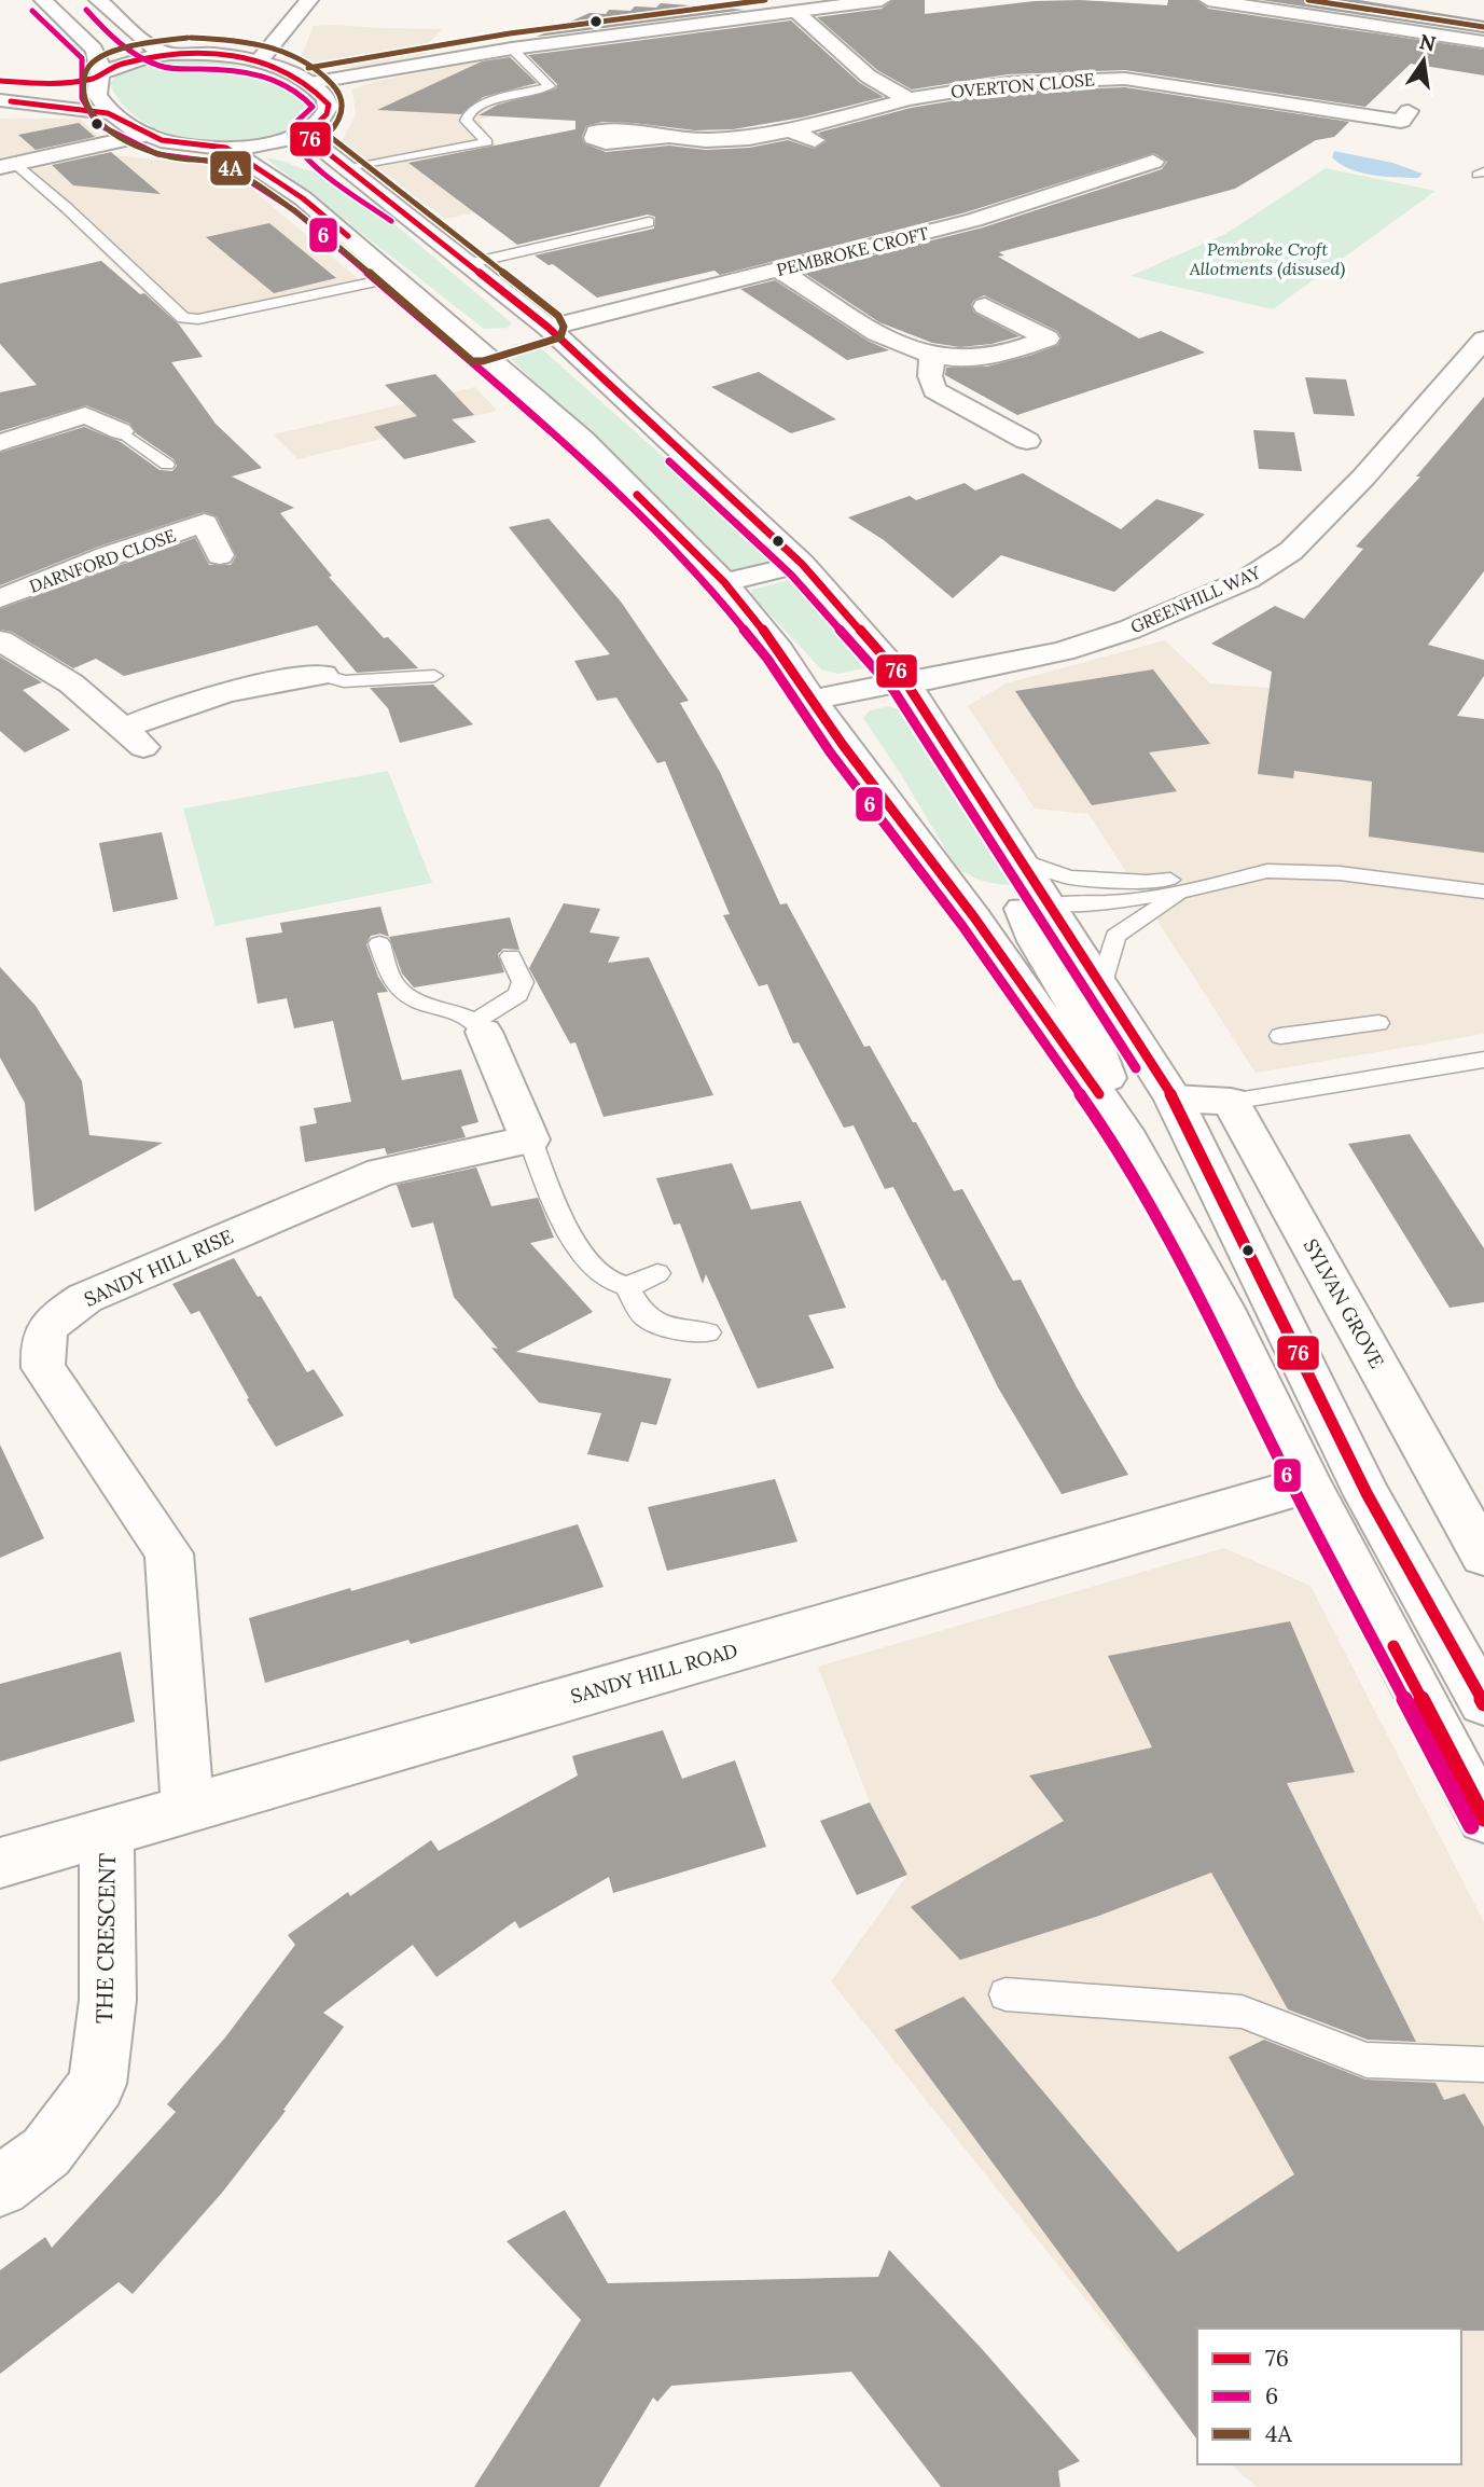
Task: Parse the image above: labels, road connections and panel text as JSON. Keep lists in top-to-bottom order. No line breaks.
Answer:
{"streets":{"main road":["OVERTON CLOSE","PEMBROKE CROFT","DARNFORD CLOSE","GREENHILL WAY","SANDY HILL RISE","SYLVAN GROVE","SANDY HILL ROAD","THE CRESCENT"]},"crossings":[["SANDY HILL RISE","SANDY HILL ROAD"],["SANDY HILL ROAD","THE CRESCENT"]],"parks":["Pembroke Croft Allotments (disused)"],"lines":["transit line 4A","transit line 6","transit line 76"],"legend":["76","6","4A"],"north":"top"}
